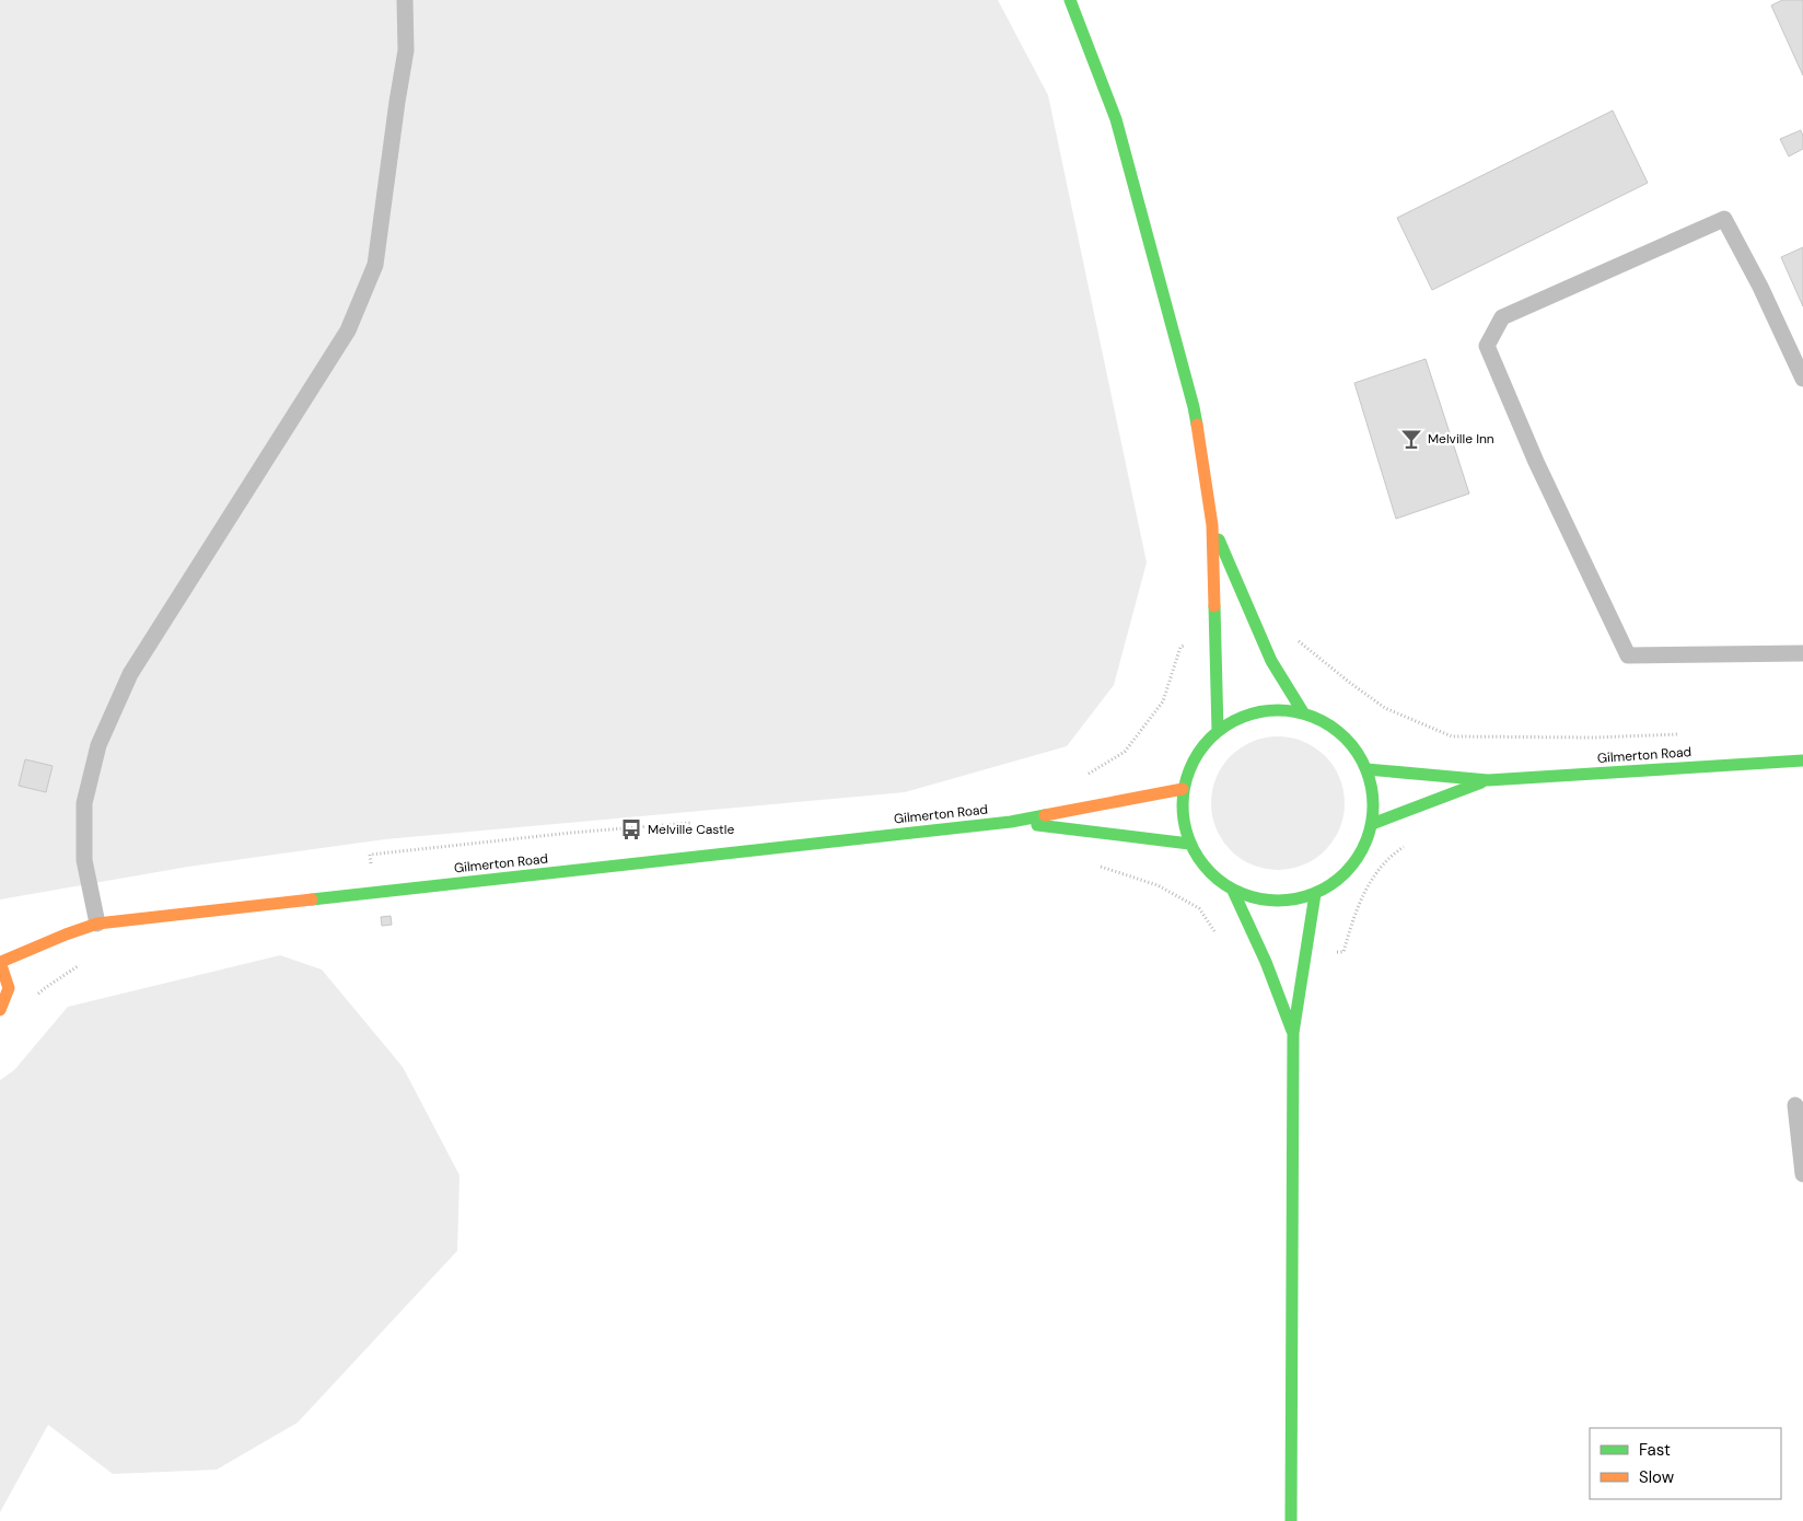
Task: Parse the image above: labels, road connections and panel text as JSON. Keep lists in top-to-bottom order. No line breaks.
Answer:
{"streets":{"main road":["Gilmerton Road"]},"places":{"bar":["Melville Inn"],"bus stop":["Melville Castle"]},"legend":["Fast","Slow"]}
